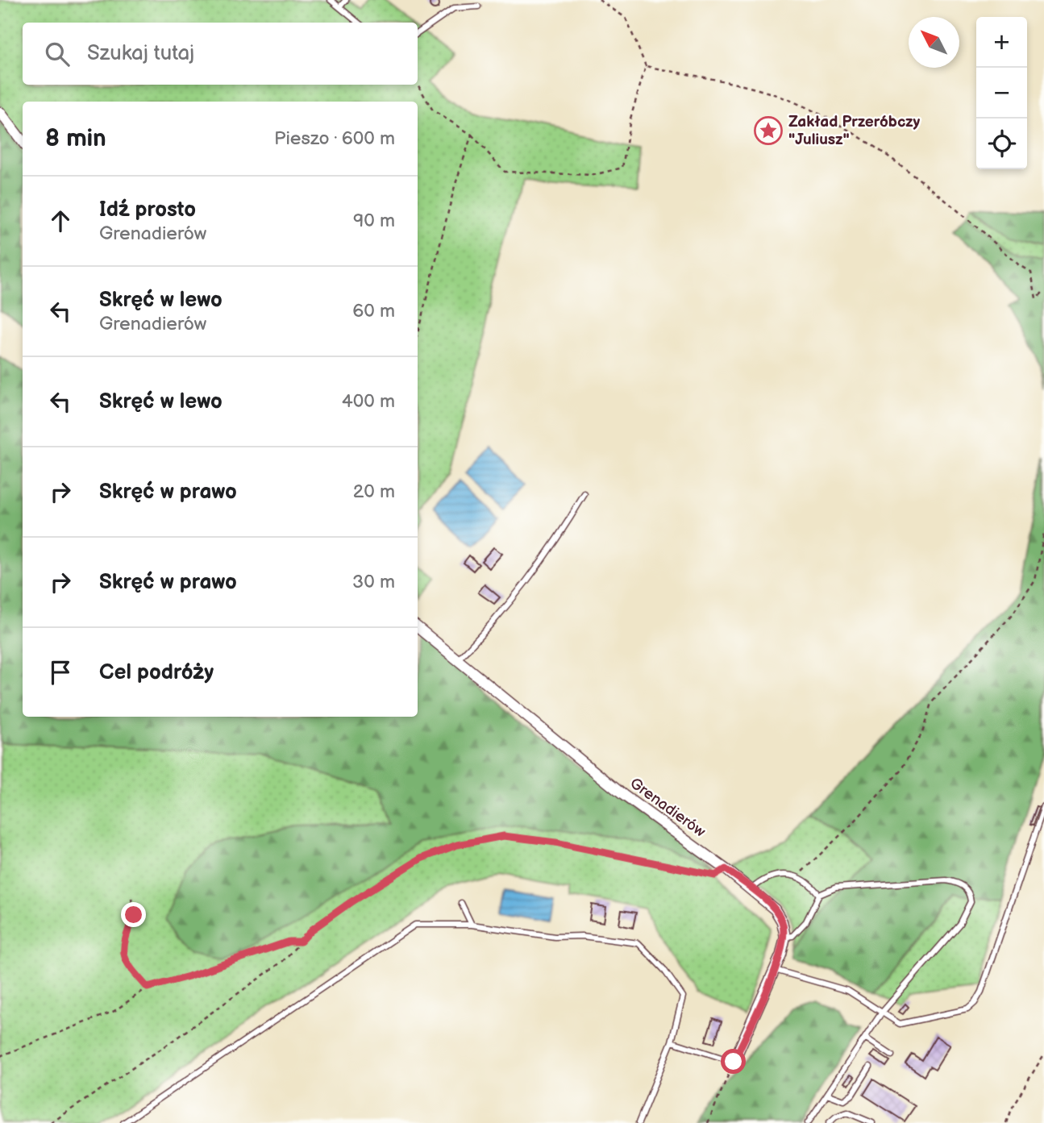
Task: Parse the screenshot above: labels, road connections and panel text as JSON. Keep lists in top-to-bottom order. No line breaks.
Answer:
{"streets":{"street":["Grenadierów"]},"places":{"place":["Zakład Przeróbczy \"Juliusz\""]},"north":"top left","page":{"map_buttons":["+","−"],"search":"Szukaj tutaj","heading":["8 min","Pieszo · 600 m"],"list":[["Idź prosto","Grenadierów","90 m"],["Skręć w lewo","Grenadierów","60 m"],["Skręć w lewo","400 m"],["Skręć w prawo","20 m"],["Skręć w prawo","30 m"],"Cel podróży"]}}
